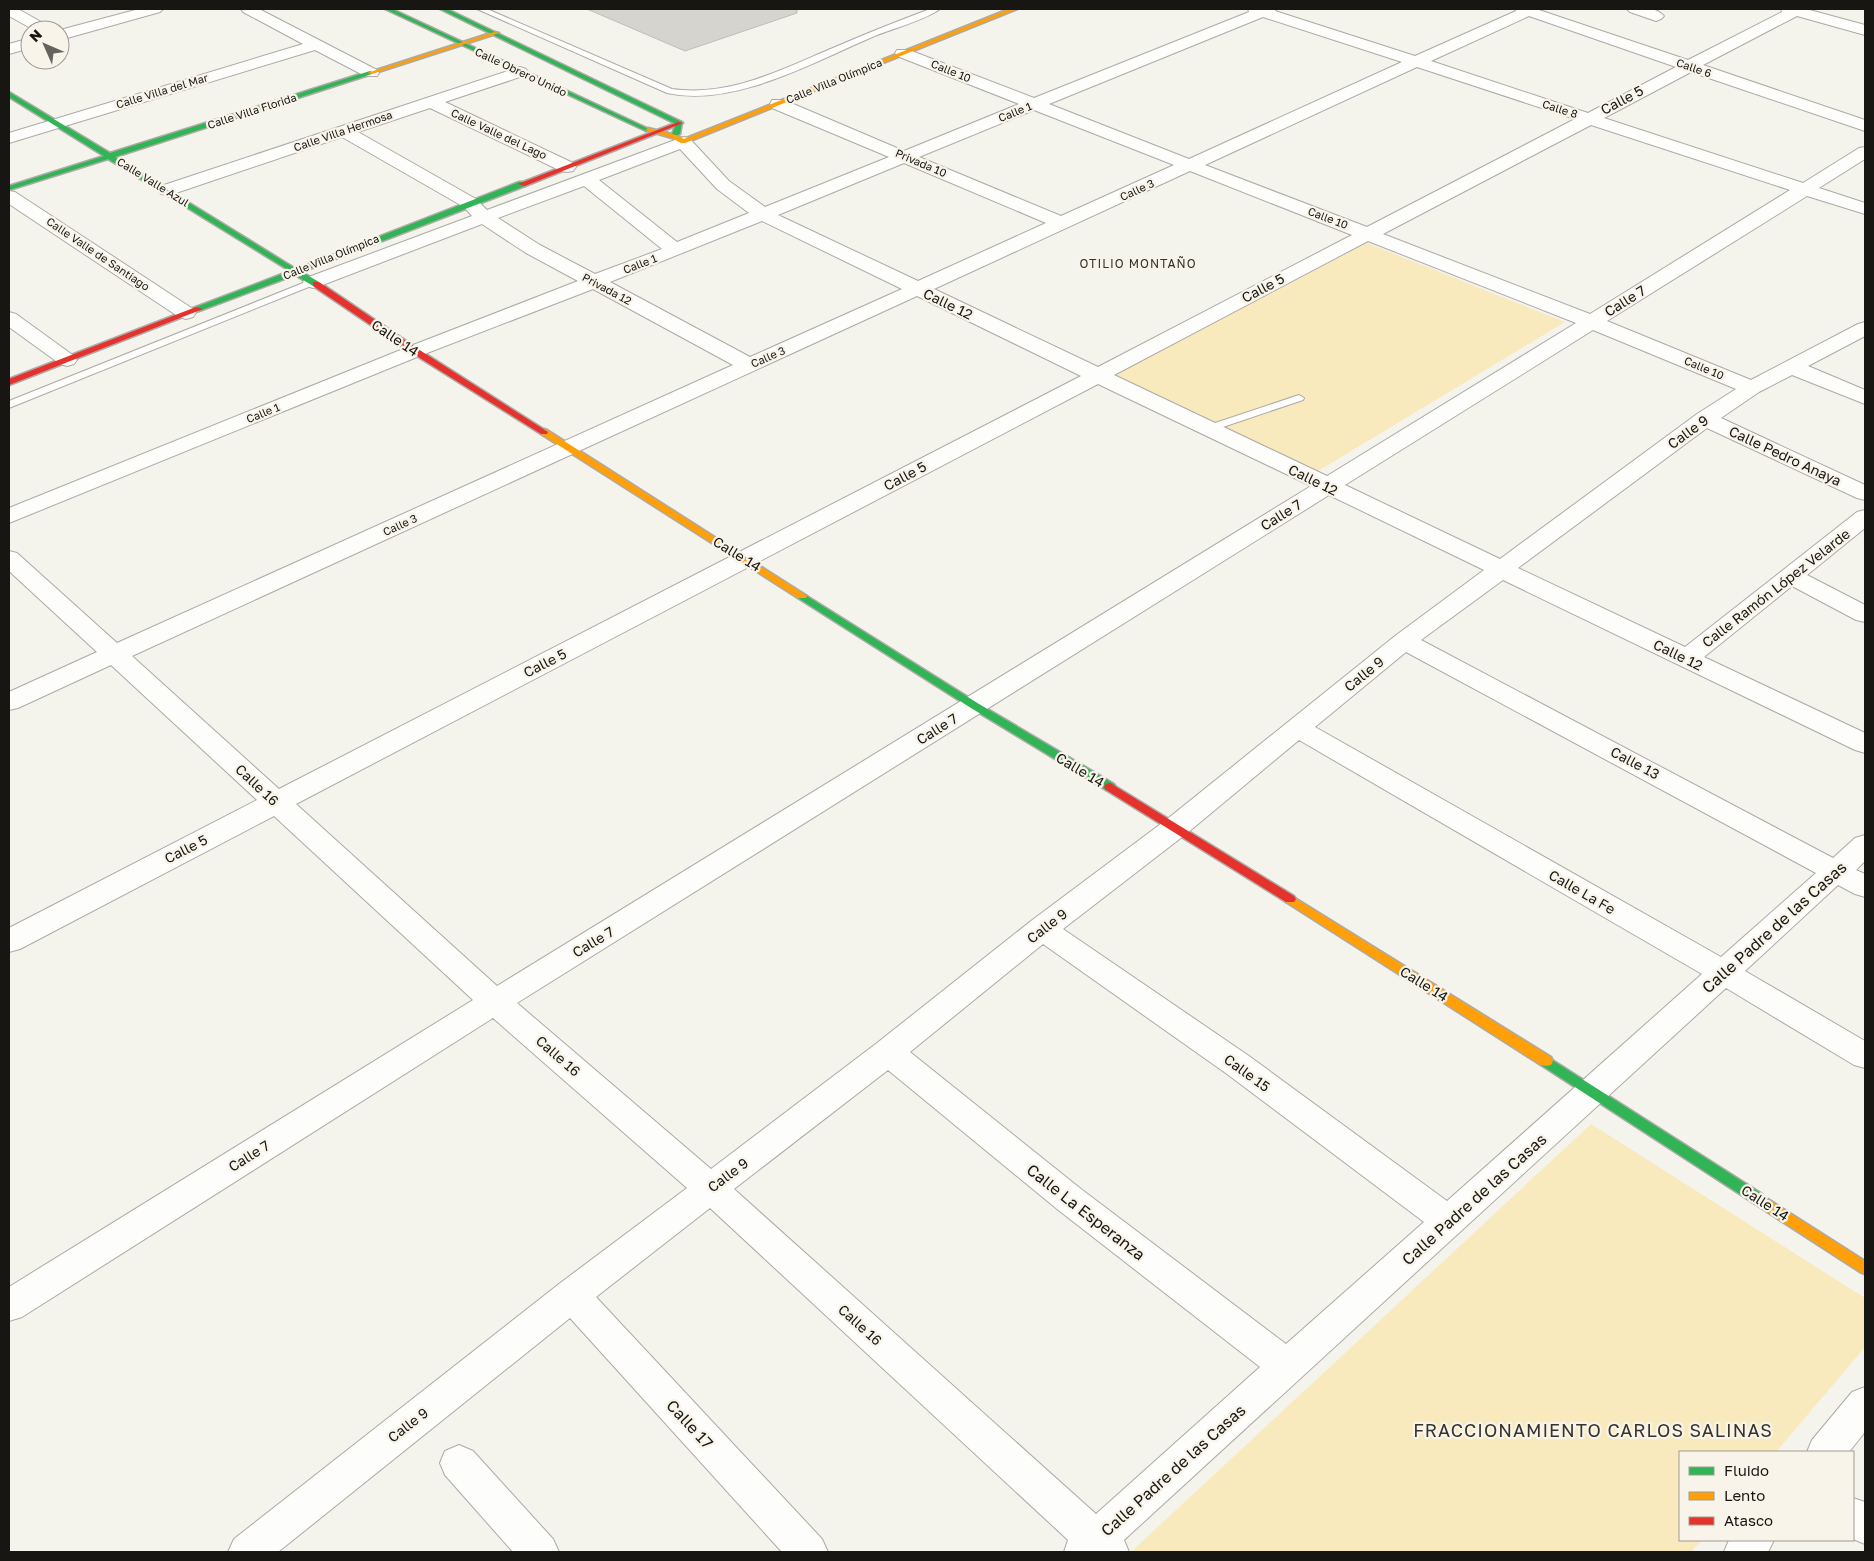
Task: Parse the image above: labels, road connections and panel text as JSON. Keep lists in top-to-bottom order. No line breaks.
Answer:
{"streets":{"street":["Calle 6","Calle 10","Calle Obrero Unido","Calle Villa Olímpica","Calle Villa del Mar","Calle 5","Calle 8","Calle Villa Florida","Calle 1","Calle Villa Hermosa","Calle Valle del Lago","Privada 10","Calle Valle Azul","Calle 3","Calle Valle de Santiago","Privada 12","Calle 7","Calle 12","Calle 14","Calle 9","Calle Pedro Anaya","Calle Ramón López Velarde","Calle 13","Calle 16","Calle La Fe","Calle Padre de las Casas","Calle 15","Calle La Esperanza","Calle 17"]},"crossings":[["Calle 6","Calle 5"],["Calle 6","Calle 3"],["Calle 10","Calle Villa Olímpica"],["Calle 10","Calle 5"],["Calle 10","Calle 1"],["Calle 10","Calle 3"],["Calle 10","Calle 7"],["Calle 10","Calle 9"],["Calle Obrero Unido","Calle Villa Olímpica"],["Calle Obrero Unido","Calle Villa Florida"],["Calle Obrero Unido","Calle Villa Hermosa"],["Calle Villa Olímpica","Calle Valle del Lago"],["Calle Villa Olímpica","Privada 10"],["Calle Villa Olímpica","Calle Valle Azul"],["Calle Villa Olímpica","Calle Valle de Santiago"],["Calle Villa Olímpica","Privada 12"],["Calle Villa Olímpica","Calle 14"],["Calle Villa del Mar","Calle Valle Azul"],["Calle 5","Calle 8"],["Calle 5","Calle 12"],["Calle 5","Calle 14"],["Calle 5","Calle 16"],["Calle 8","Calle 1"],["Calle 8","Calle 3"],["Calle 8","Calle 7"],["Calle Villa Florida","Calle Valle Azul"],["Calle 1","Privada 10"],["Calle 1","Privada 12"],["Calle 1","Calle 12"],["Calle 1","Calle 14"],["Calle Villa Hermosa","Calle Valle del Lago"],["Calle Villa Hermosa","Calle Valle Azul"],["Calle Villa Hermosa","Privada 12"],["Privada 10","Calle 3"],["Calle Valle Azul","Calle 14"],["Calle 3","Privada 12"],["Calle 3","Calle 12"],["Calle 3","Calle 14"],["Calle 3","Calle 16"],["Calle 7","Calle 12"],["Calle 7","Calle 14"],["Calle 7","Calle 16"],["Calle 12","Calle 9"],["Calle 12","Calle Ramón López Velarde"],["Calle 14","Calle 9"],["Calle 14","Calle Padre de las Casas"],["Calle 9","Calle Pedro Anaya"],["Calle 9","Calle 13"],["Calle 9","Calle 16"],["Calle 9","Calle La Fe"],["Calle 9","Calle 15"],["Calle 9","Calle La Esperanza"],["Calle 9","Calle 17"],["Calle 13","Calle Padre de las Casas"],["Calle 16","Calle Padre de las Casas"],["Calle La Fe","Calle Padre de las Casas"],["Calle Padre de las Casas","Calle 15"],["Calle Padre de las Casas","Calle La Esperanza"]],"districts":["OTILIO MONTAÑO","FRACCIONAMIENTO CARLOS SALINAS"],"legend":["Fluido","Lento","Atasco"],"north":"top left"}
